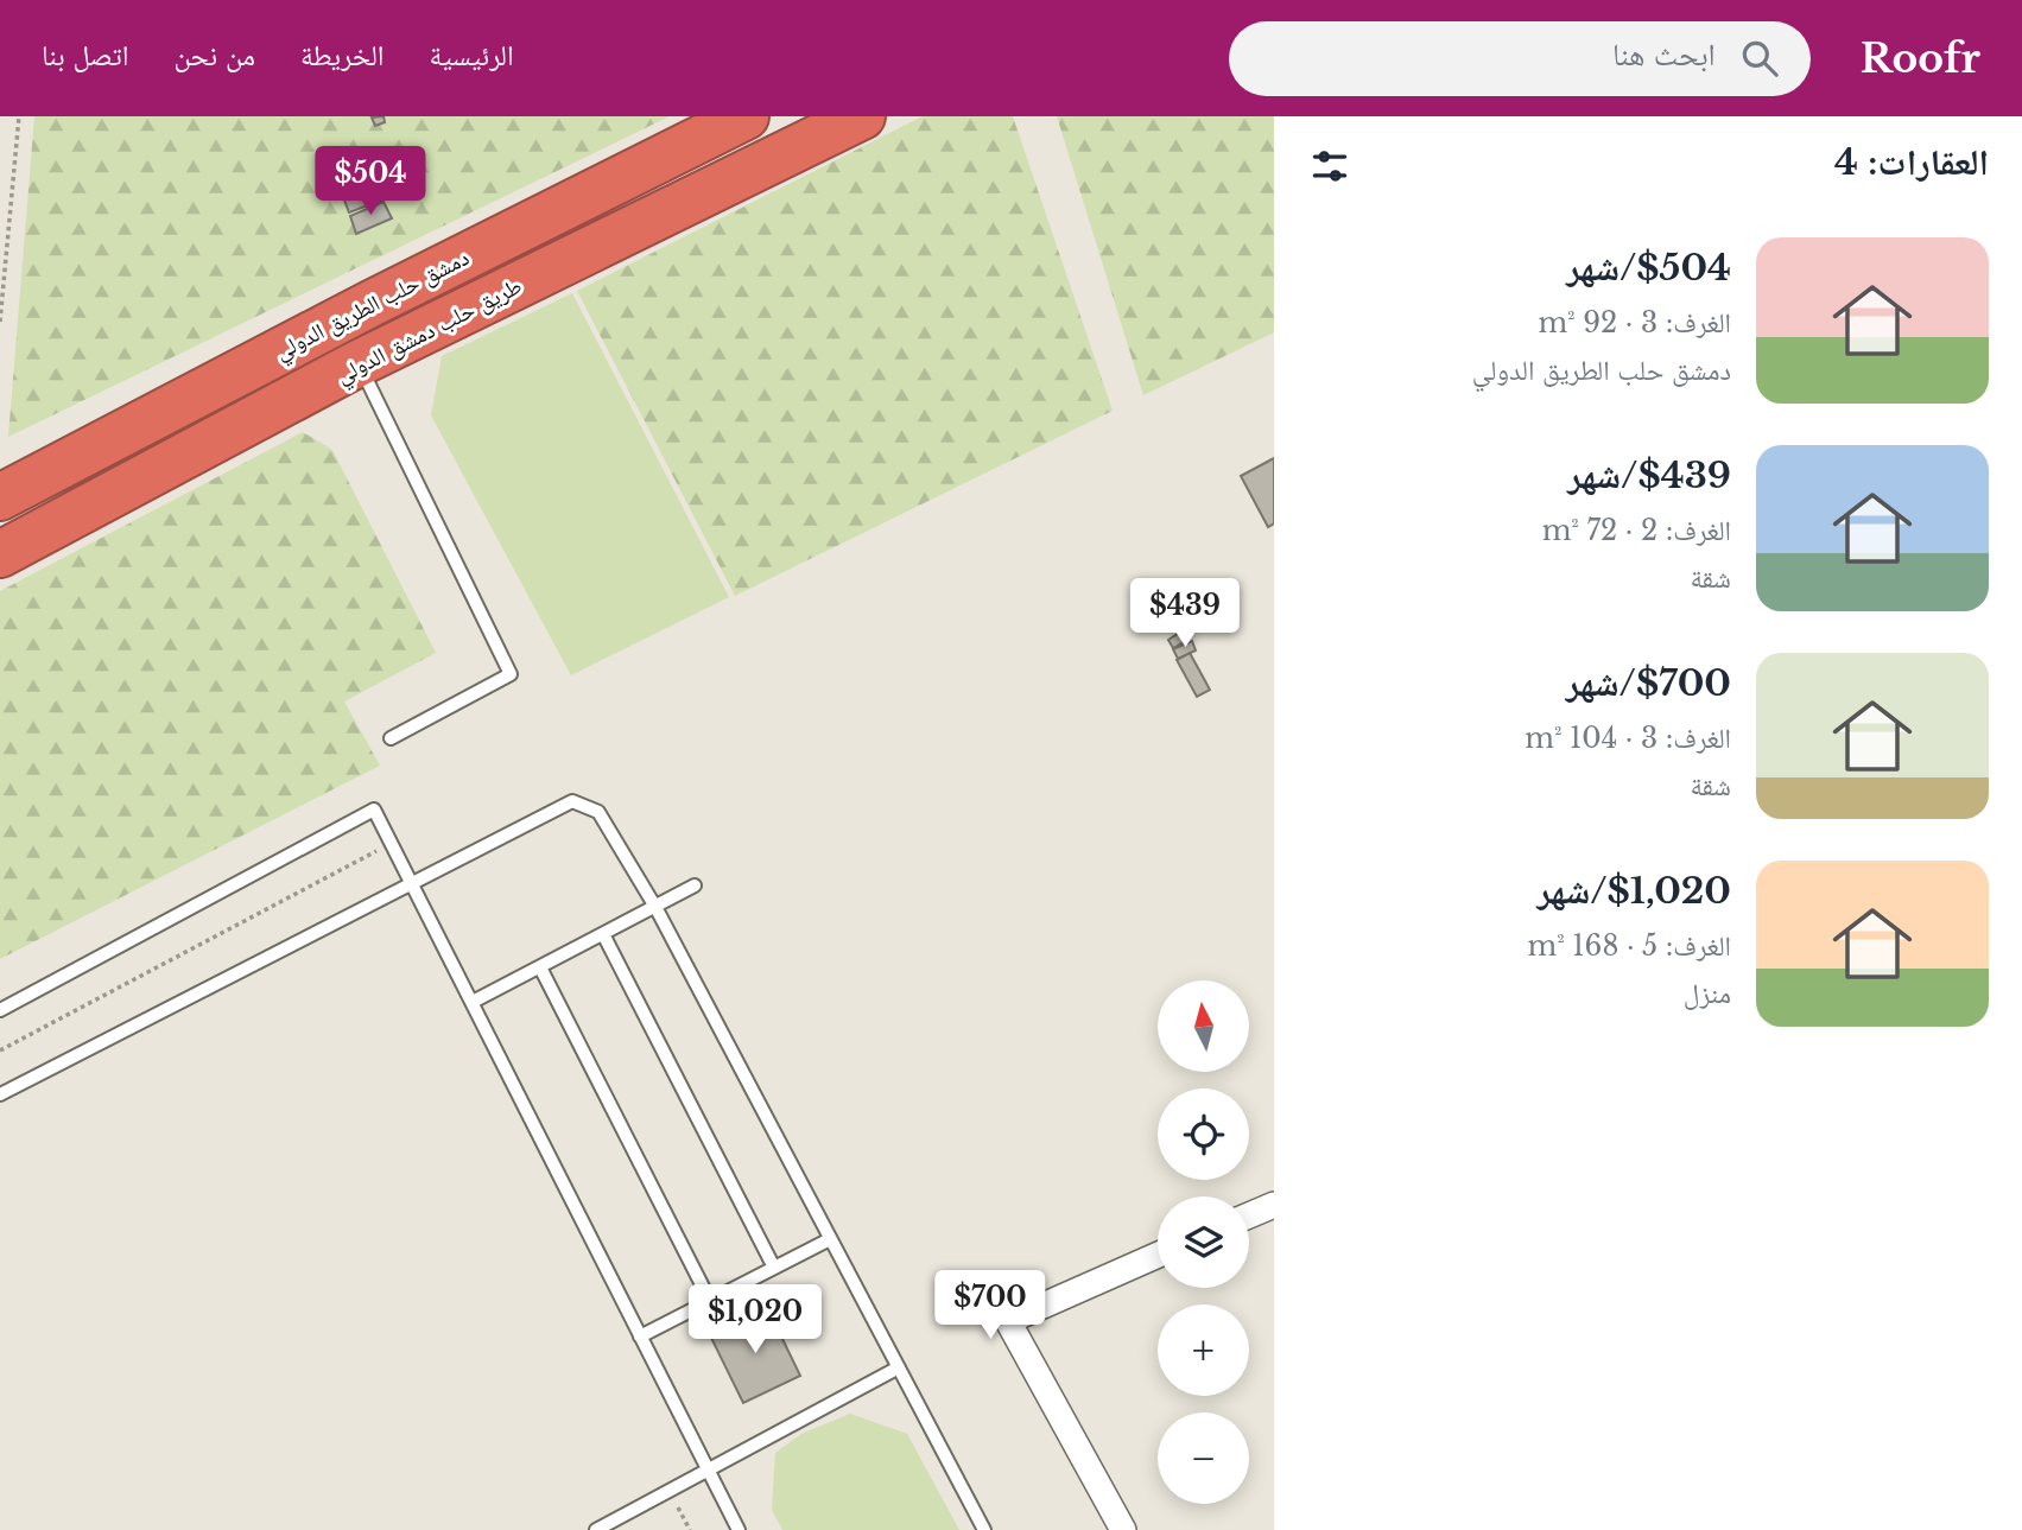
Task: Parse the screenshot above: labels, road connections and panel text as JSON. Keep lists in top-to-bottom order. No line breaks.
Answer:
{"streets":{"highway":["دمشق حلب الطريق الدولي","طريق حلب دمشق الدولي"]},"north":"top","page":{"header":"Roofr","search":"ابحث هنا","nav":["الرئيسية","الخريطة","من نحن","اتصل بنا"],"heading":"العقارات: 4","price":["$504","$439","$700","$1,020"],"list":[{"name":"$504/شهر","note":"الغرف: 3 · 92 m² · دمشق حلب الطريق الدولي"},{"name":"$439/شهر","note":"الغرف: 2 · 72 m² · شقة"},{"name":"$700/شهر","note":"الغرف: 3 · 104 m² · شقة"},{"name":"$1,020/شهر","note":"الغرف: 5 · 168 m² · منزل"}],"map_buttons":["+","−"]}}
